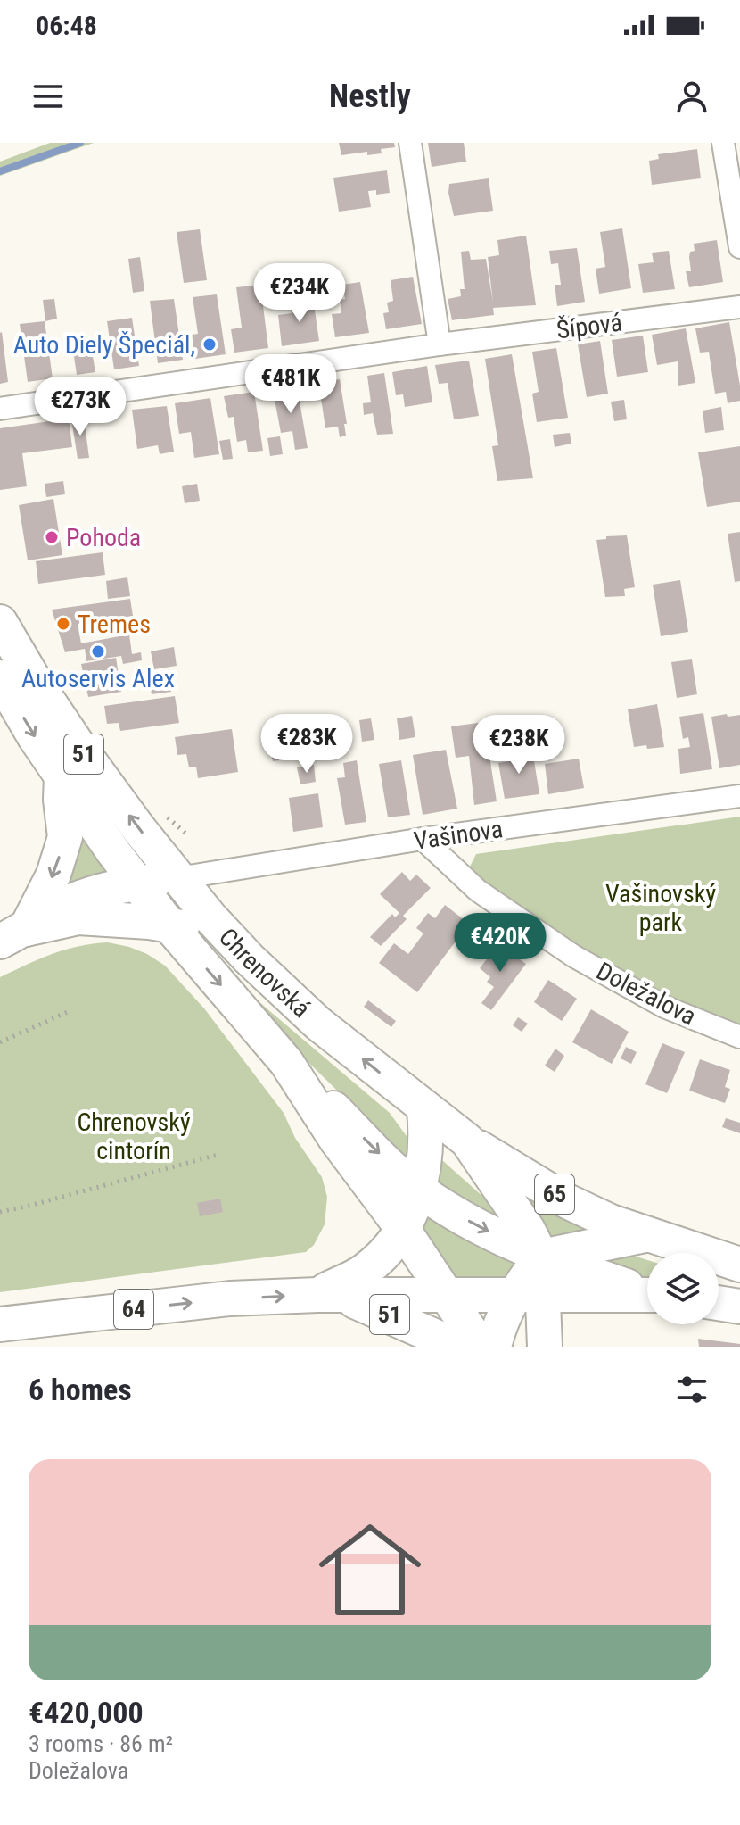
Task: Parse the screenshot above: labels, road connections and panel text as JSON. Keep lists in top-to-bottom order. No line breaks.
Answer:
{"streets":{"main road":["51","Chrenovská","65","64"],"street":["Šípová","Vašinova","Doležalova"]},"crossings":[["51","Chrenovská"],["51","65"],["51","64"],["Vašinova","Chrenovská"],["Vašinova","Doležalova"],["Chrenovská","65"],["Chrenovská","64"],["65","64"]],"parks":["Vašinovský park","Chrenovský cintorín"],"places":["Auto Diely Špeciál,","Pohoda","Tremes","Autoservis Alex"],"page":{"status":"06:48","header":"Nestly","price":["€234K","€481K","€273K","€283K","€238K","€420K"],"heading":"6 homes","list":[{"name":"€420,000","note":"3 rooms · 86 m² · Doležalova"}]}}
